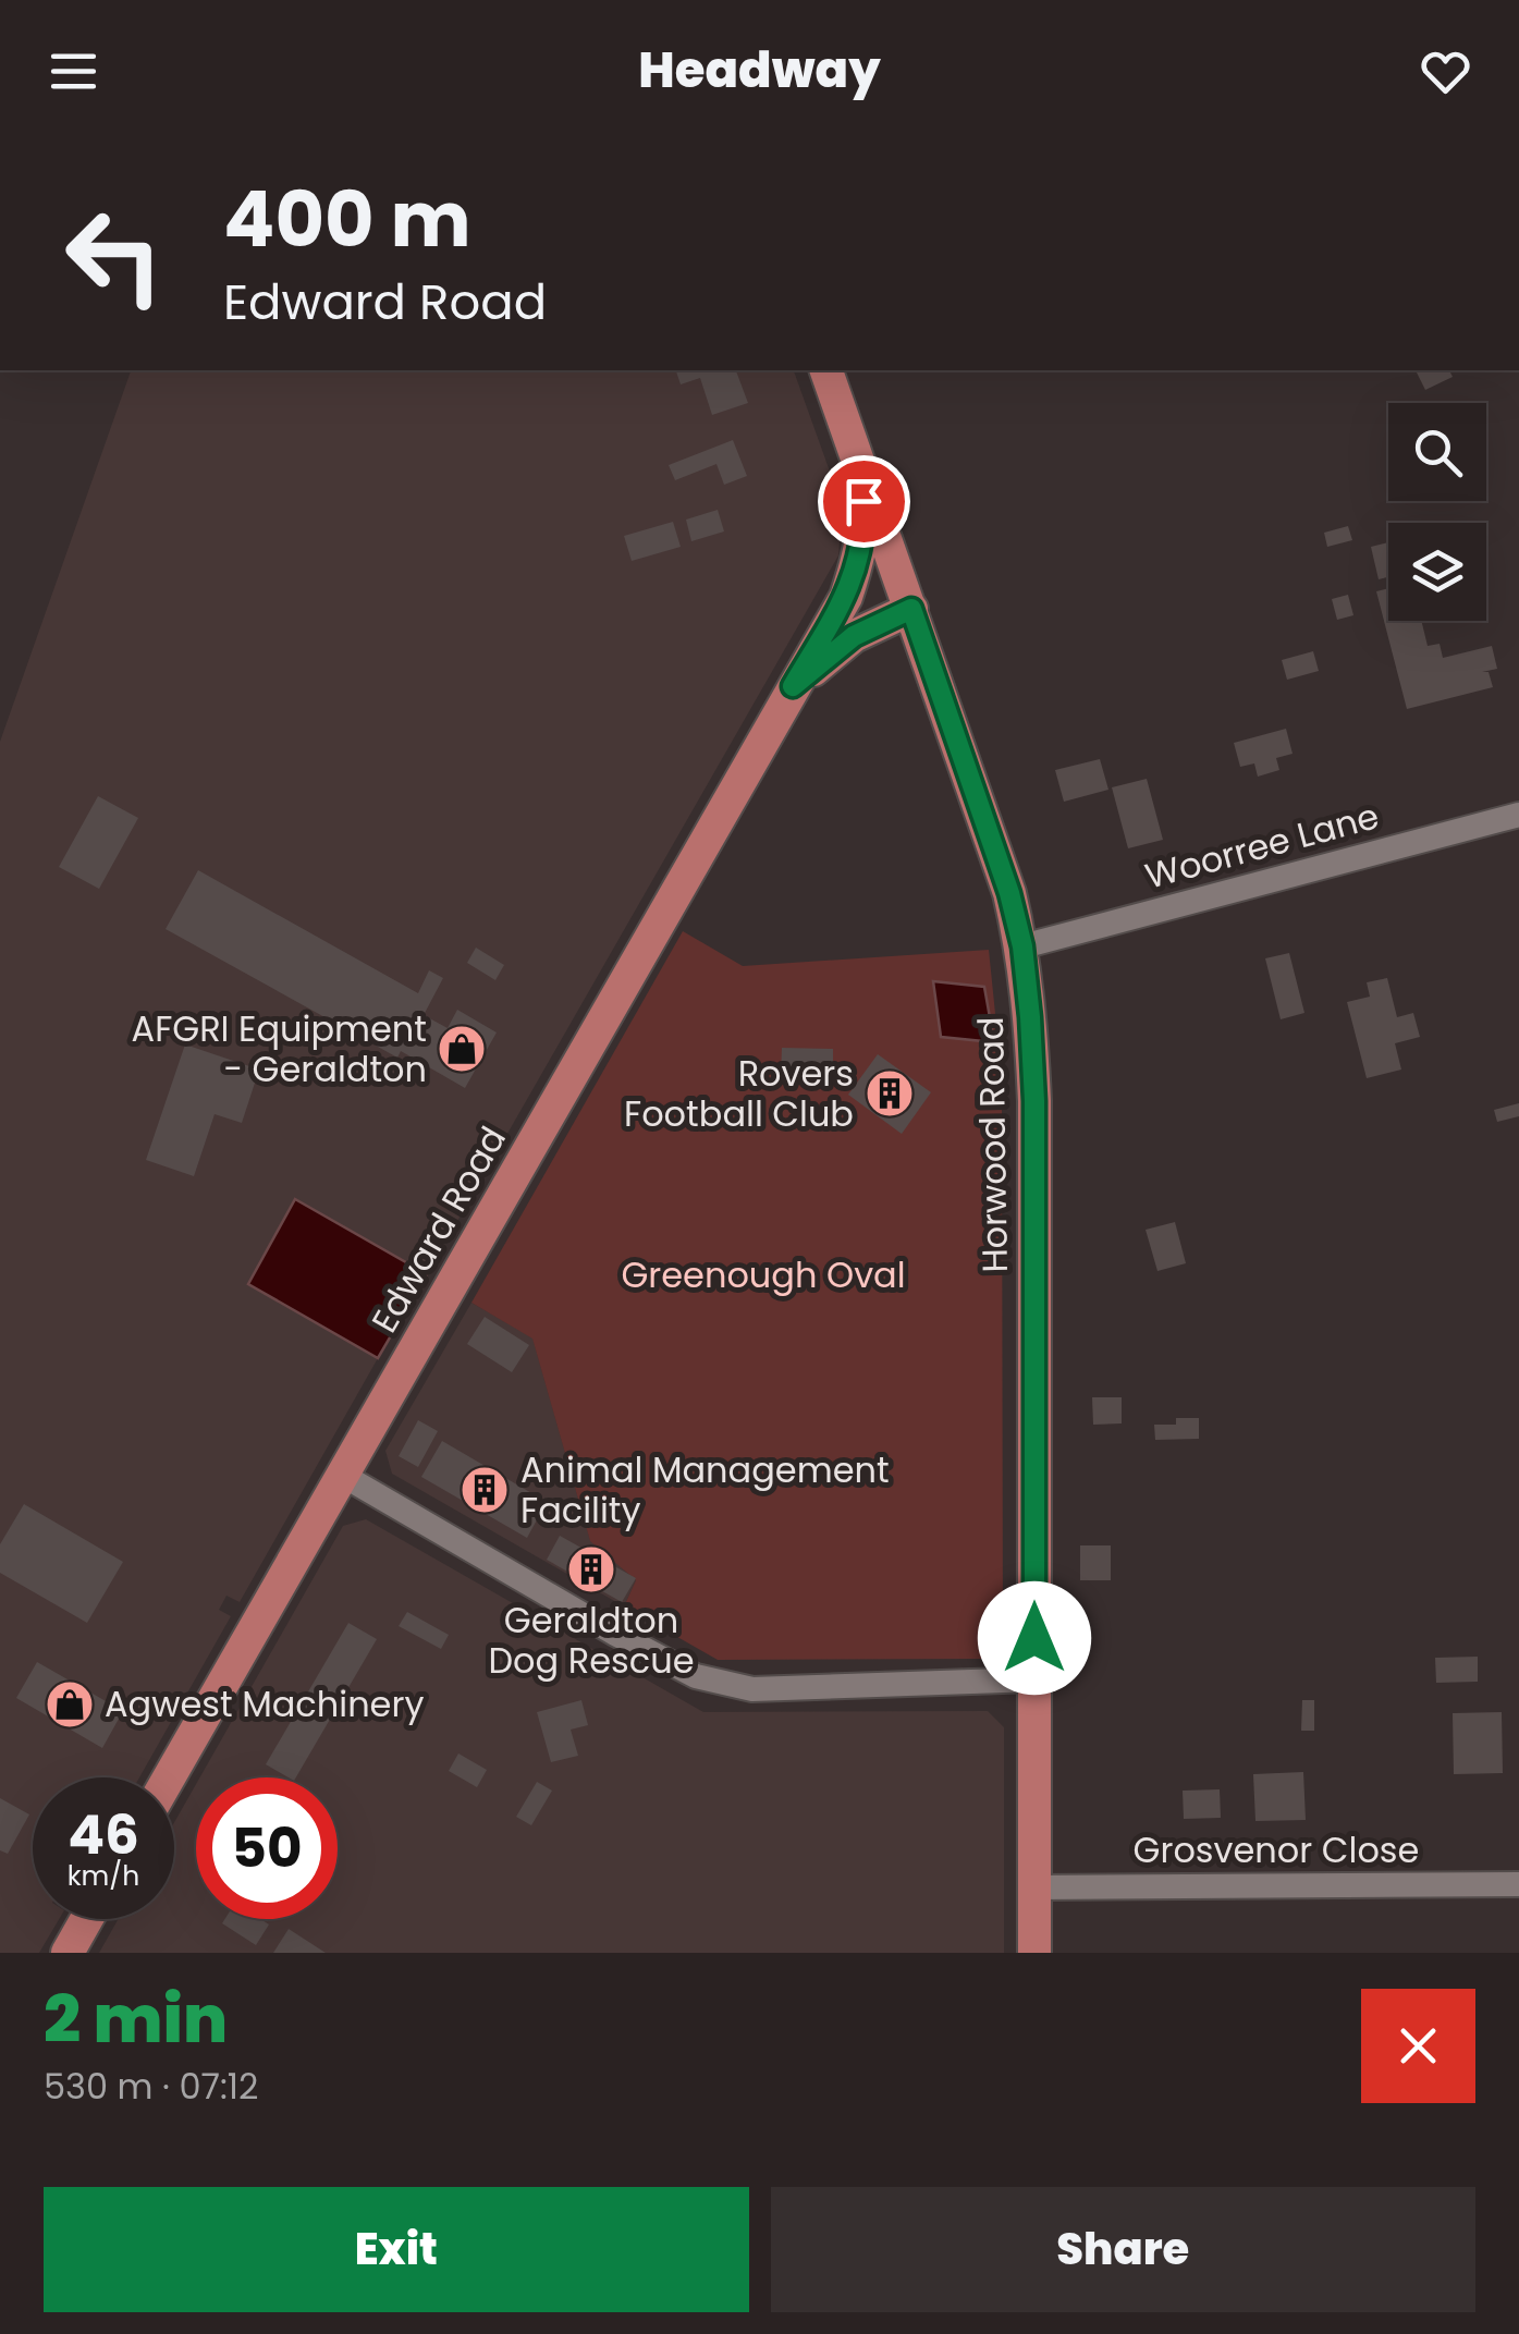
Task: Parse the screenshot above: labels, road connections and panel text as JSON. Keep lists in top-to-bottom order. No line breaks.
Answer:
{"streets":{"main road":["Horwood Road","Edward Road"],"street":["Woorree Lane","Grosvenor Close"]},"crossings":[["Woorree Lane","Horwood Road"],["Horwood Road","Edward Road"],["Horwood Road","Grosvenor Close"]],"parks":["Greenough Oval"],"places":{"shop":["AFGRI Equipment - Geraldton","Agwest Machinery"],"building":["Rovers Football Club","Animal Management Facility","Geraldton Dog Rescue"]},"page":{"header":"Headway","turn":["400 m","Edward Road"],"speed":"46 km/h","limit":"50","heading":["2 min","530 m · 07:12"],"buttons":["Exit","Share"]}}
